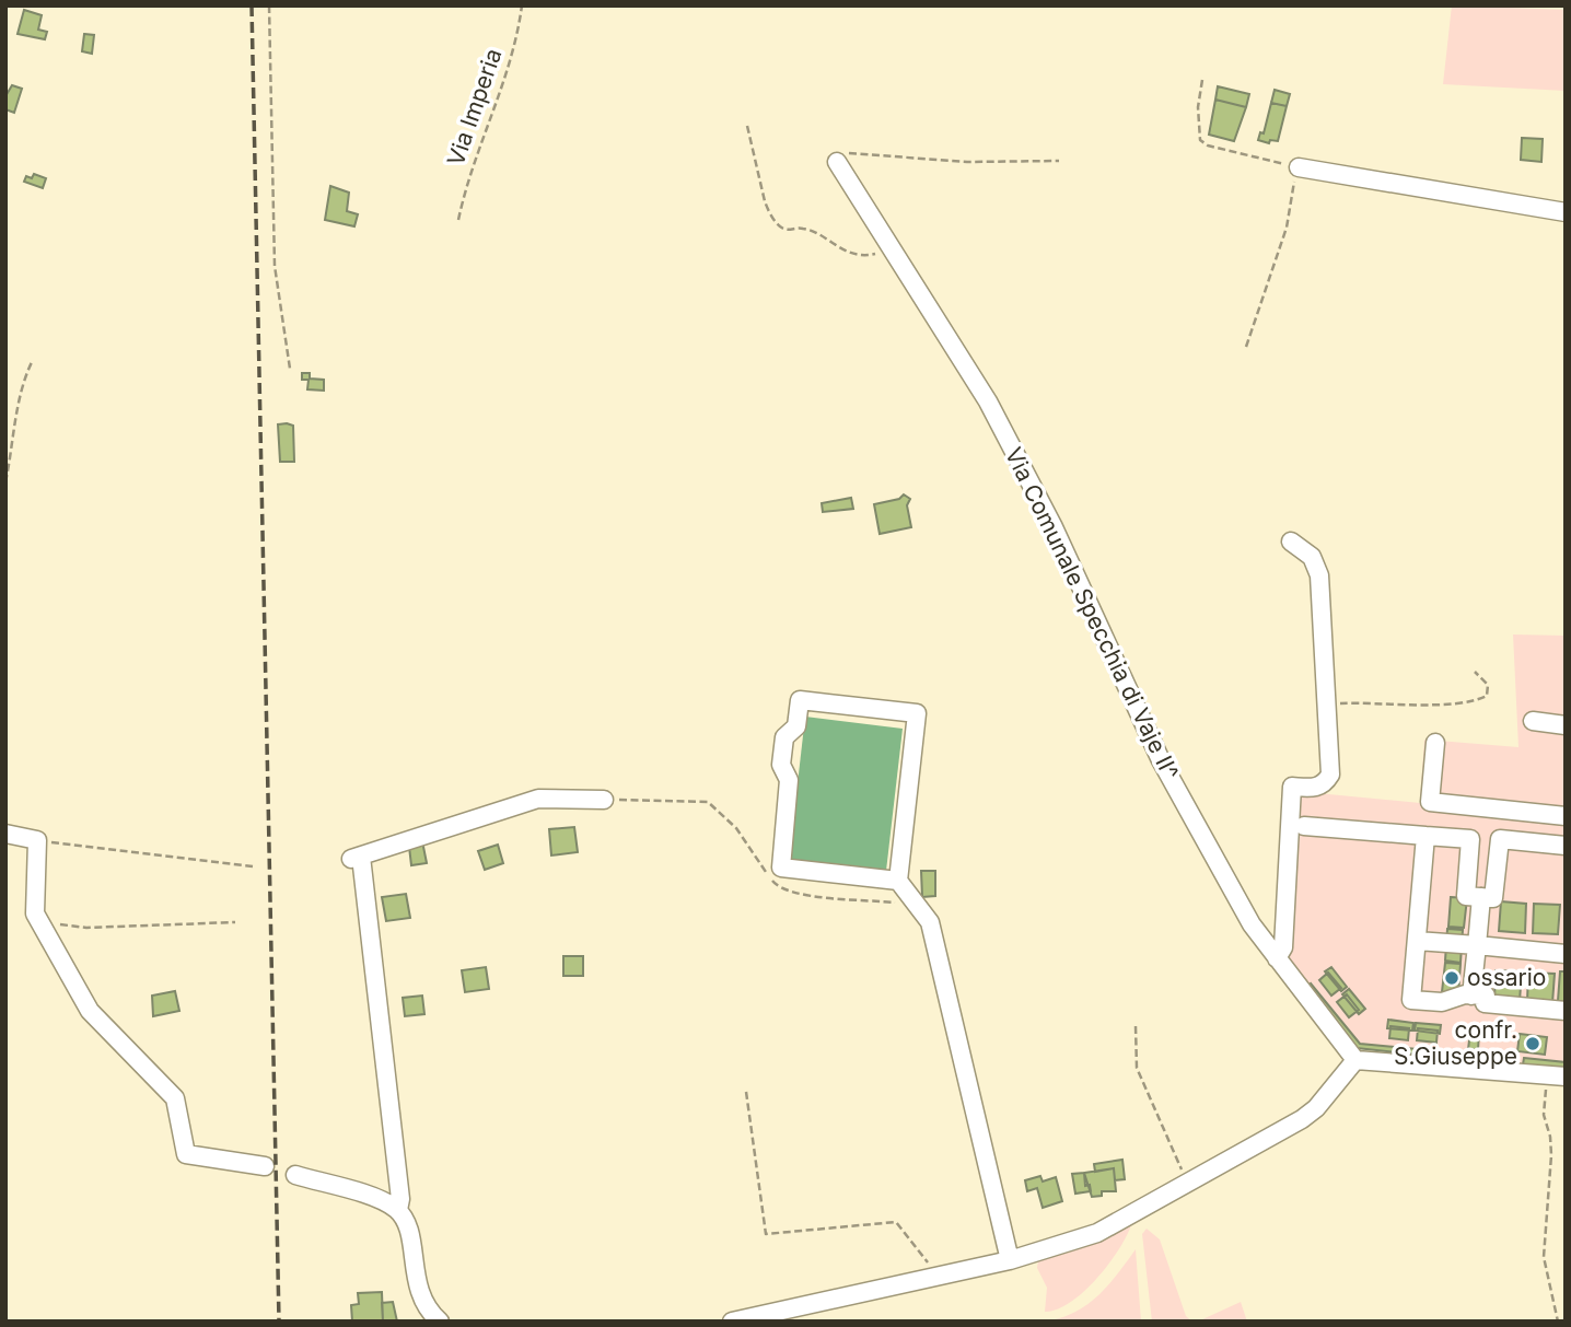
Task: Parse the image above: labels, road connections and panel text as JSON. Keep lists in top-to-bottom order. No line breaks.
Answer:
{"streets":{"street":["Via Comunale Specchia di Vaje II^"],"path":["Via Imperia"]},"places":["ossario","confr. S.Giuseppe"]}
